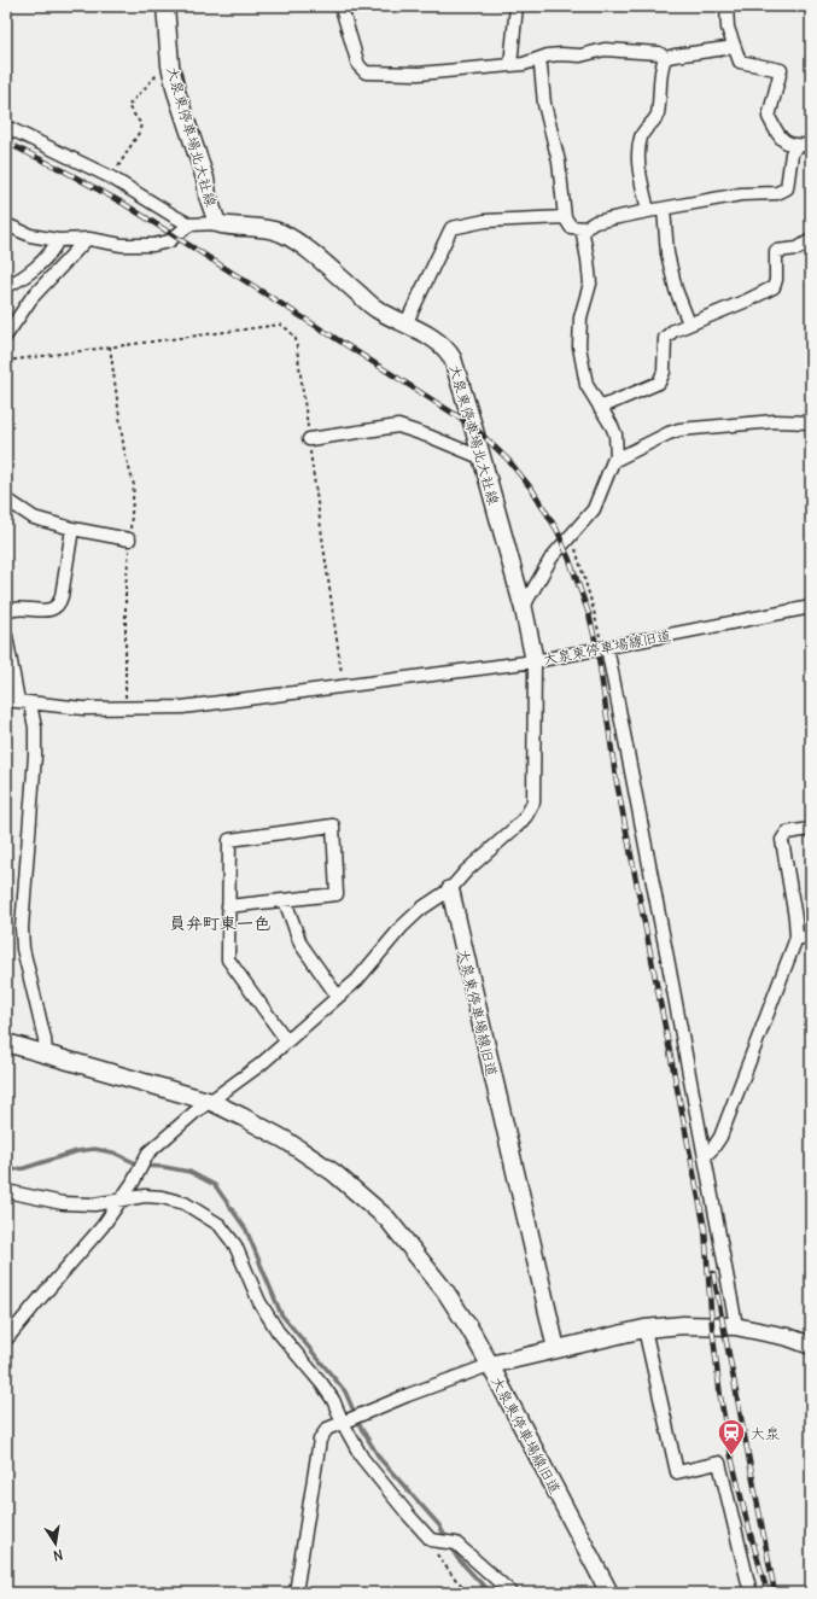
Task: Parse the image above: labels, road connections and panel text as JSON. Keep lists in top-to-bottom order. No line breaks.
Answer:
{"streets":{"street":["大泉東停車場北大社線","大泉東停車場線旧道"]},"crossings":[["大泉東停車場北大社線","大泉東停車場線旧道"]],"districts":["員弁町東一色"],"places":{"station":["大泉"]},"north":"bottom"}
